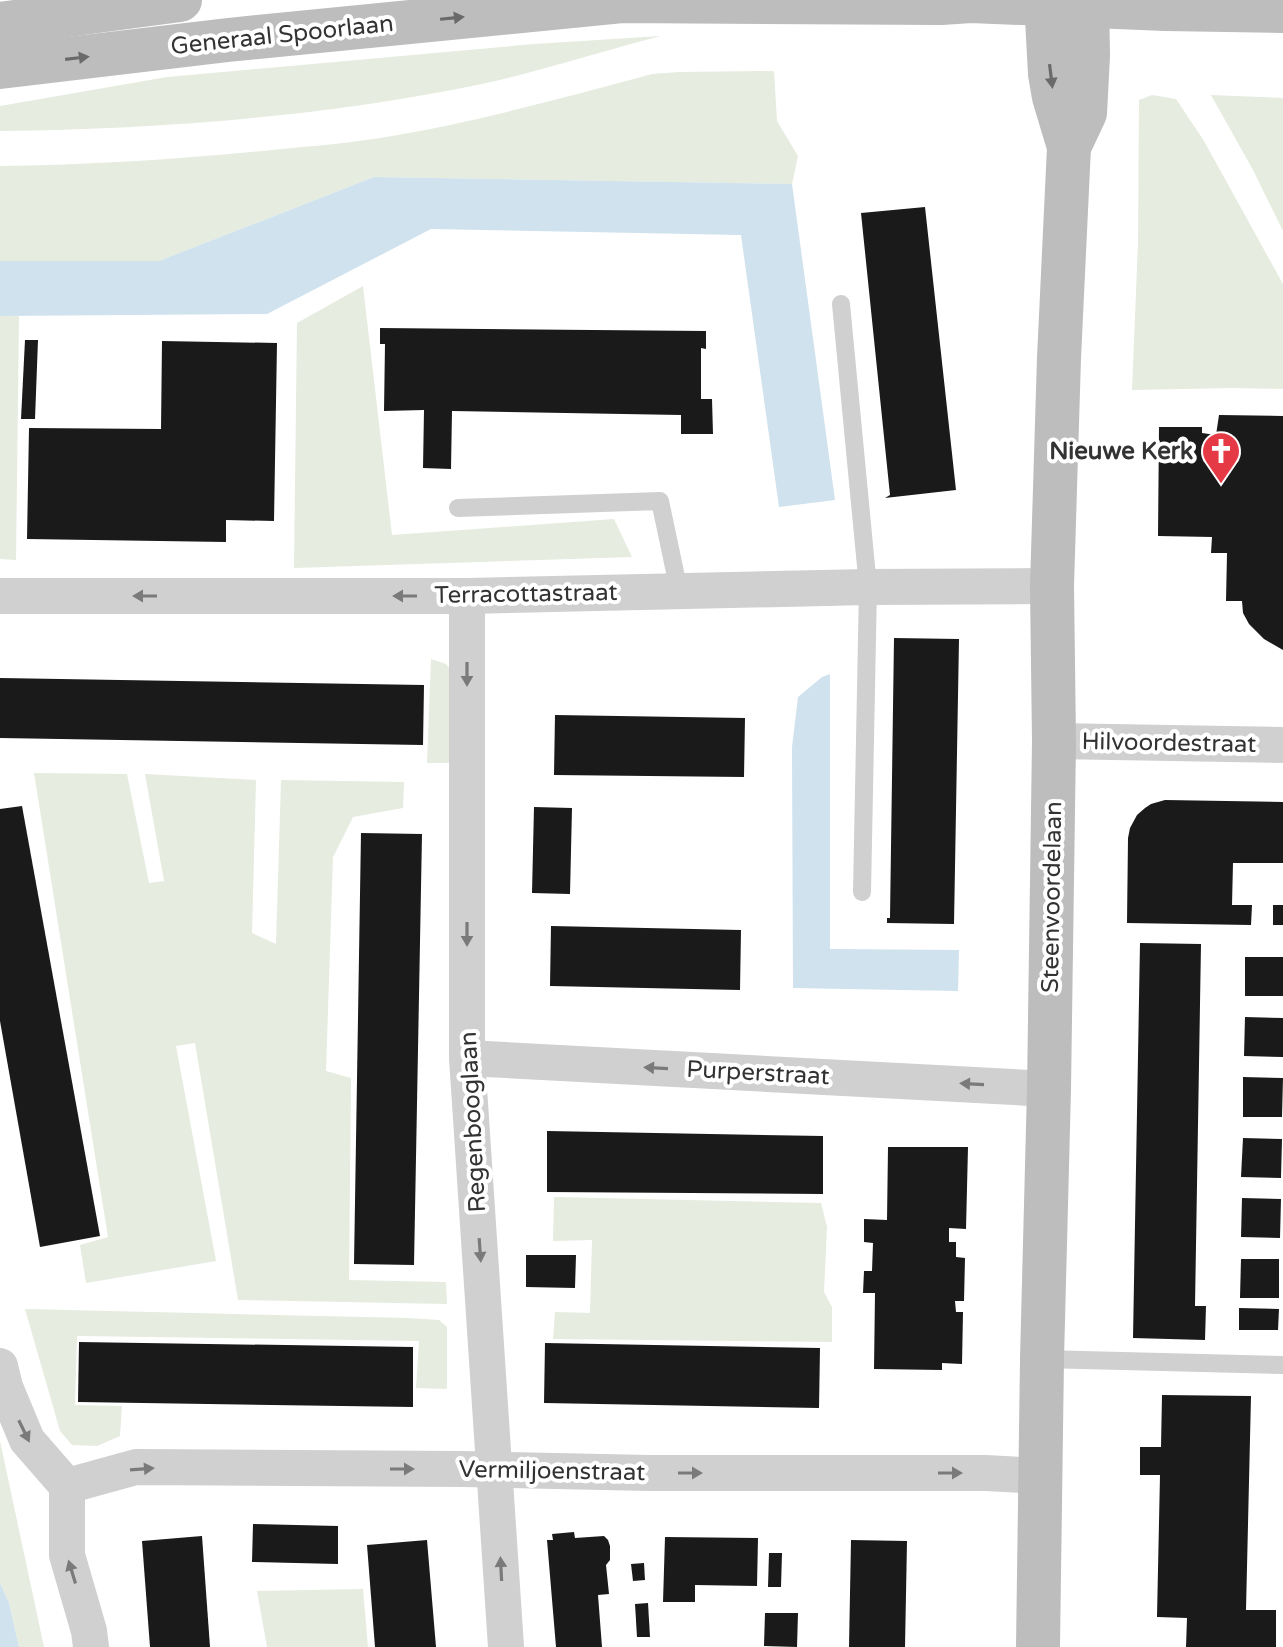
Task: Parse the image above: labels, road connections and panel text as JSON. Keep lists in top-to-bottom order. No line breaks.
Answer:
{"streets":{"street":["Generaal Spoorlaan","Terracottastraat","Hilvoordestraat","Steenvoordelaan","Purperstraat","Regenbooglaan","Vermiljoenstraat"]},"crossings":[["Generaal Spoorlaan","Steenvoordelaan"],["Terracottastraat","Steenvoordelaan"],["Terracottastraat","Regenbooglaan"],["Hilvoordestraat","Steenvoordelaan"],["Steenvoordelaan","Purperstraat"],["Steenvoordelaan","Vermiljoenstraat"],["Purperstraat","Regenbooglaan"],["Regenbooglaan","Vermiljoenstraat"]],"one_way":["Generaal Spoorlaan","Terracottastraat","Purperstraat","Vermiljoenstraat"],"places":{"church":["Nieuwe Kerk"]}}
